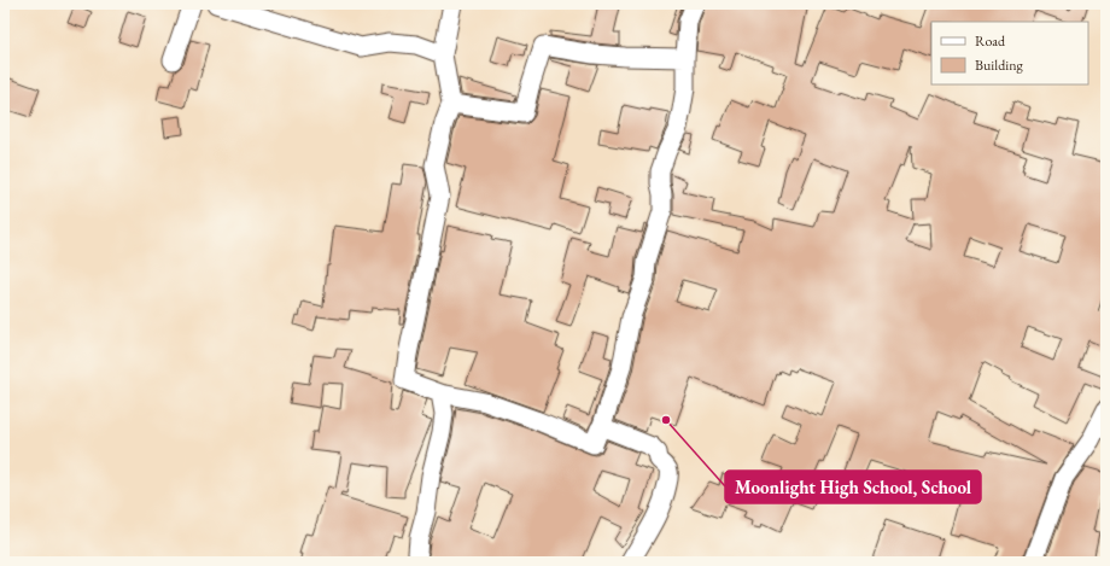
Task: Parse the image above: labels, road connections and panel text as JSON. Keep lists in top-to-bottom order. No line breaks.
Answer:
{"places":["Moonlight High School, School"],"legend":["Road","Building"]}
